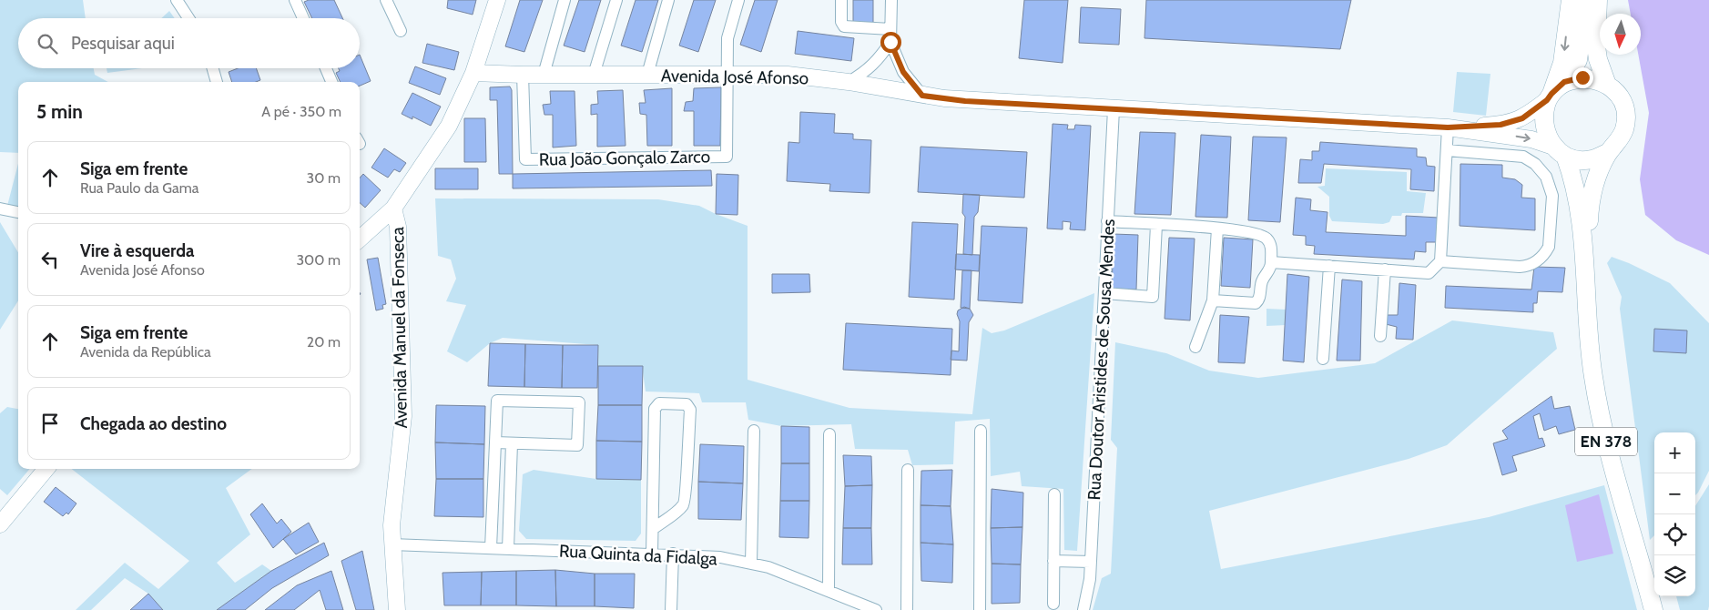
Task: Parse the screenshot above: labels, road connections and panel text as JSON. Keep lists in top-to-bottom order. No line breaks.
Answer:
{"streets":{"main road":["EN 378"],"street":["Avenida José Afonso","Rua João Gonçalo Zarco","Avenida Manuel da Fonseca","Rua Doutor Aristides de Sousa Mendes","Rua Quinta da Fidalga"]},"crossings":[["Avenida José Afonso","Rua João Gonçalo Zarco"],["Avenida José Afonso","Rua Doutor Aristides de Sousa Mendes"],["Avenida José Afonso","EN 378"],["Avenida Manuel da Fonseca","Rua Quinta da Fidalga"]],"north":"bottom","page":{"search":"Pesquisar aqui","heading":["5 min","A pé · 350 m"],"list":[["Siga em frente","Rua Paulo da Gama","30 m"],["Vire à esquerda","Avenida José Afonso","300 m"],["Siga em frente","Avenida da República","20 m"],"Chegada ao destino"],"map_buttons":["+","−"]}}
